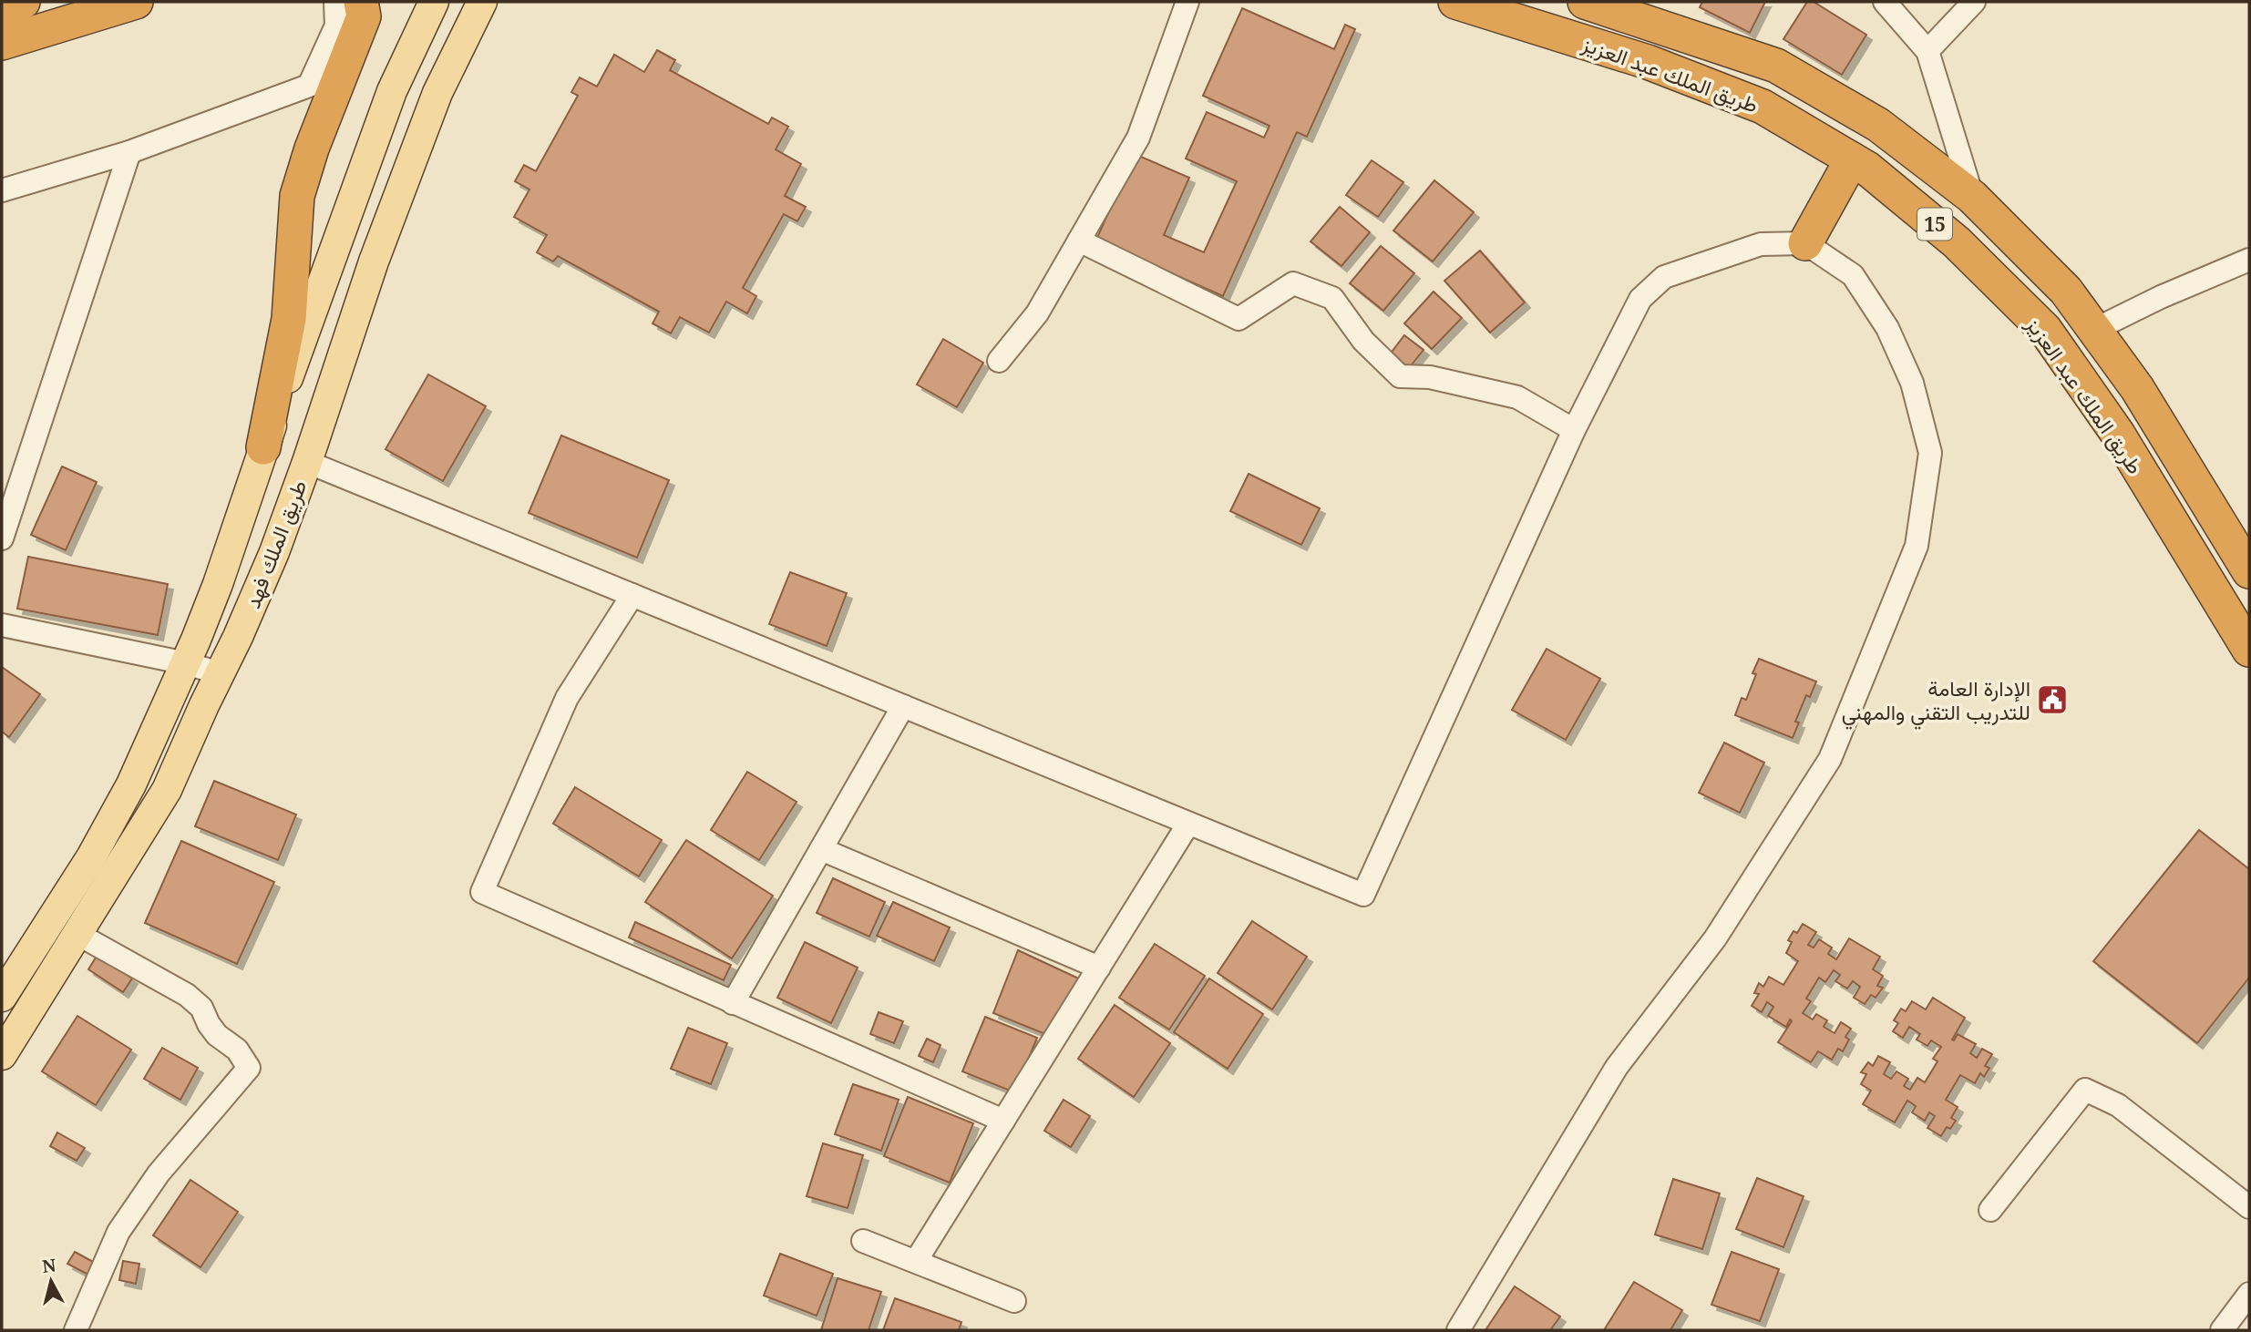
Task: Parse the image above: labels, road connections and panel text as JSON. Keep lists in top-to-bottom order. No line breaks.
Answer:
{"streets":{"highway":["طريق الملك عبد العزيز","15"],"main road":["طريق الملك فهد"]},"places":{"public building":["الإدارة العامة للتدريب التقني والمهني"]},"north":"top"}
